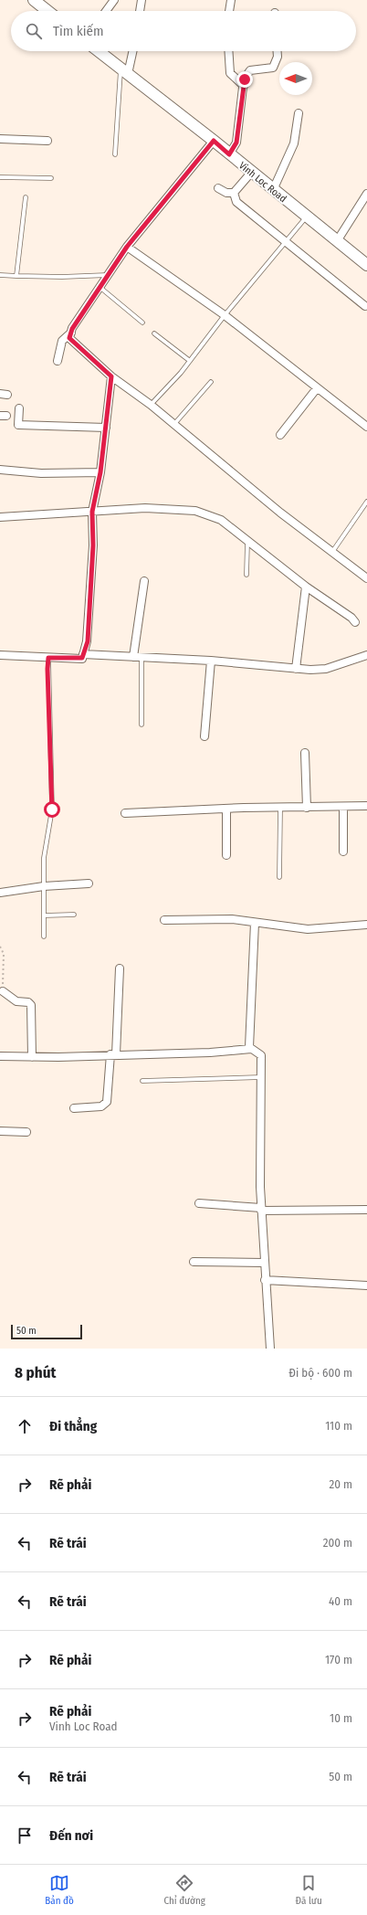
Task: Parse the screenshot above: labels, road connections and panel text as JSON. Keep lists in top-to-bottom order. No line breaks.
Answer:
{"streets":{"main road":["Vinh Loc Road"]},"scale_bar":"50 m","north":"left","page":{"search":"Tìm kiếm","scale":"50 m","heading":["8 phút","Đi bộ · 600 m"],"list":[["Đi thẳng","110 m"],["Rẽ phải","20 m"],["Rẽ trái","200 m"],["Rẽ trái","40 m"],["Rẽ phải","170 m"],["Rẽ phải","Vinh Loc Road","10 m"],["Rẽ trái","50 m"],"Đến nơi"],"nav":["Bản đồ","Chỉ đường","Đã lưu"]}}
